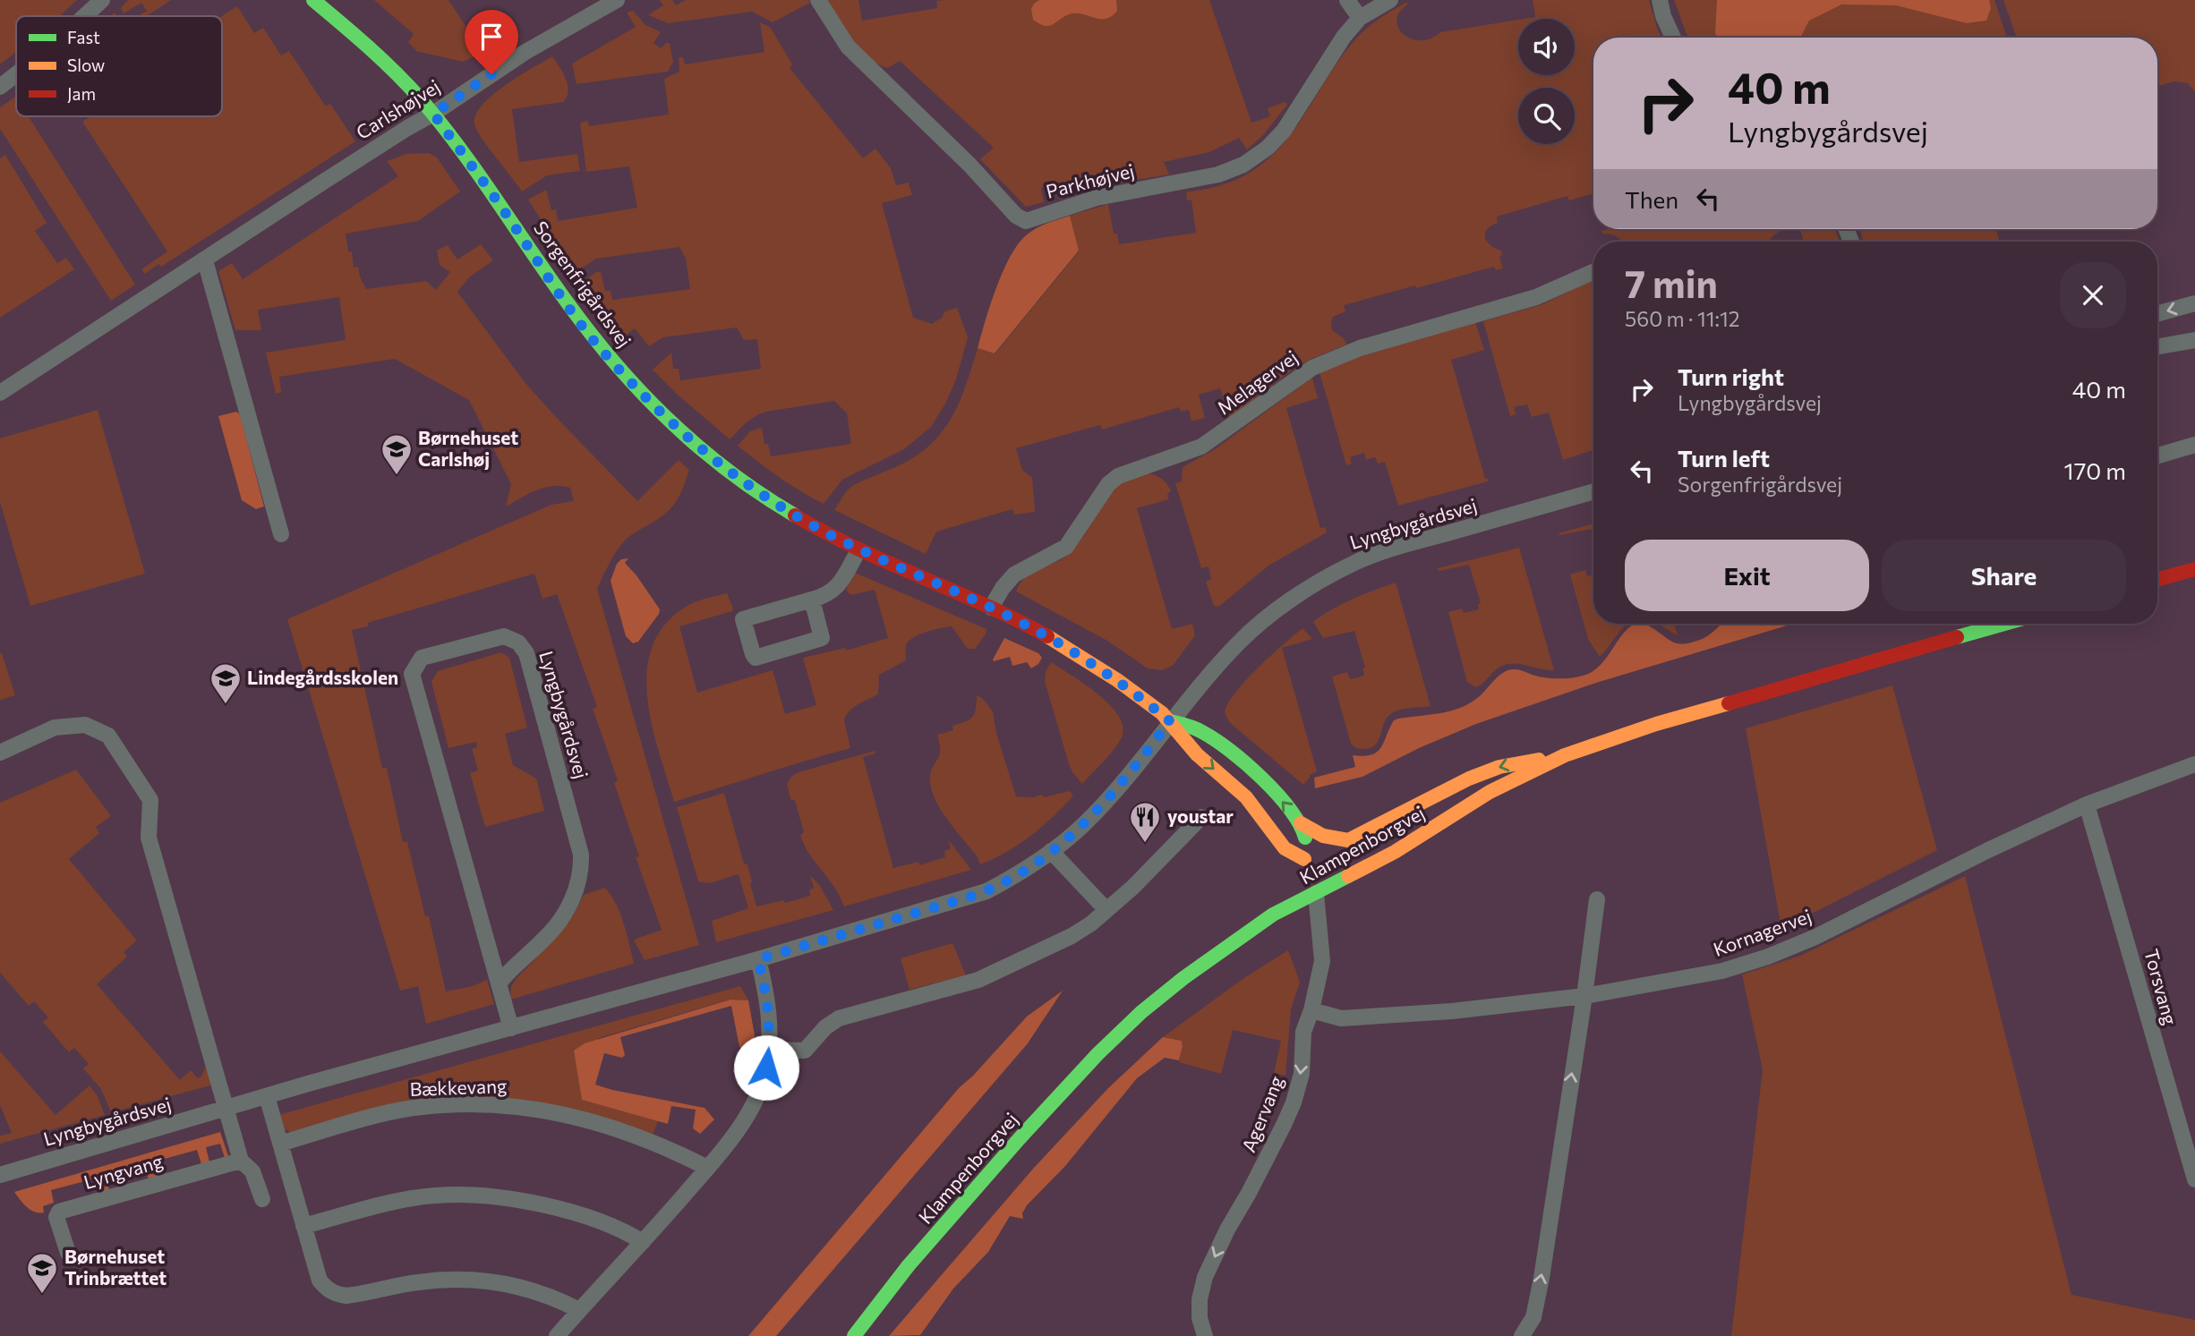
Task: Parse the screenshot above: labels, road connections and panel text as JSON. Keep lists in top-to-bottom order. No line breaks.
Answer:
{"streets":{"street":["Carlshøjvej","Parkhøjvej","Sorgenfrigårdsvej","Melagervej","Lyngbygårdsvej","Klampenborgvej","Kornagervej","Torsvang","Bækkevang","Agervang","Lyngvang"]},"crossings":[["Carlshøjvej","Sorgenfrigårdsvej"],["Sorgenfrigårdsvej","Melagervej"],["Sorgenfrigårdsvej","Lyngbygårdsvej"],["Sorgenfrigårdsvej","Klampenborgvej"],["Sorgenfrigårdsvej","Agervang"],["Klampenborgvej","Agervang"],["Kornagervej","Torsvang"],["Kornagervej","Agervang"]],"one_way":["Agervang"],"places":{"school or university":["Børnehuset Carlshøj","Lindegårdsskolen","Børnehuset Trinbrættet"],"restaurant":["youstar"]},"legend":["Fast","Slow","Jam"],"page":{"turn":["40 m","Lyngbygårdsvej"],"then":"Then","heading":["7 min","560 m · 11:12"],"list":[{"name":"Turn right","note":"Lyngbygårdsvej","value":"40 m"},{"name":"Turn left","note":"Sorgenfrigårdsvej","value":"170 m"}],"buttons":["Exit","Share"]}}
